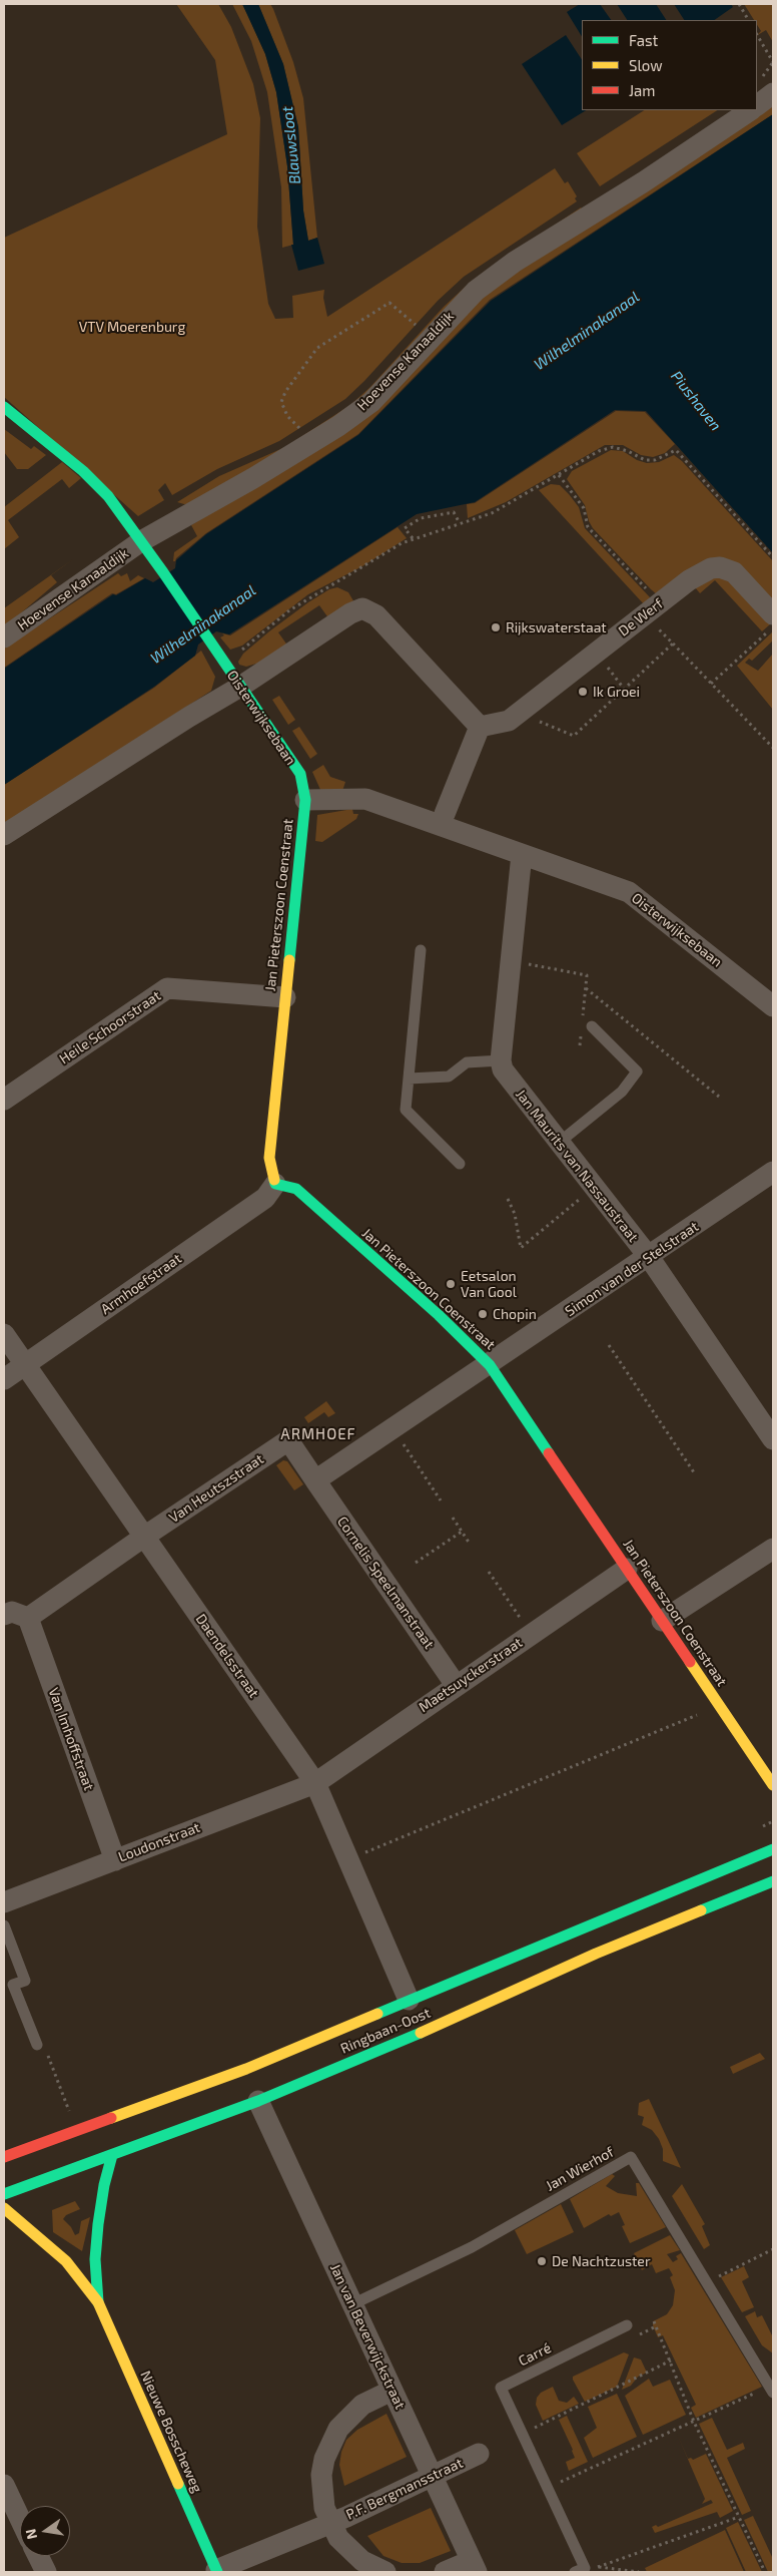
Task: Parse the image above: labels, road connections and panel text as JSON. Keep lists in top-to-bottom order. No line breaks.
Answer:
{"streets":{"street":["Hoevense Kanaaldijk","De Werf","Oisterwijksebaan","Jan Pieterszoon Coenstraat","Heile Schoorstraat","Jan Maurits van Nassaustraat","Simon van der Stelstraat","Armhoefstraat","Van Heutszstraat","Cornelis Speelmanstraat","Daendelsstraat","Maetsuyckerstraat","Van Imhoffstraat","Loudonstraat","Ringbaan-Oost","Jan van Beverwijckstraat","Nieuwe Bosscheweg","P.F. Bergmansstraat"],"lane":["Jan Wierhof","Carré"]},"crossings":[["Hoevense Kanaaldijk","Oisterwijksebaan"],["Oisterwijksebaan","Jan Pieterszoon Coenstraat"],["Jan Pieterszoon Coenstraat","Heile Schoorstraat"],["Jan Pieterszoon Coenstraat","Simon van der Stelstraat"],["Jan Pieterszoon Coenstraat","Armhoefstraat"],["Jan Pieterszoon Coenstraat","Maetsuyckerstraat"],["Jan Maurits van Nassaustraat","Simon van der Stelstraat"],["Armhoefstraat","Daendelsstraat"],["Van Heutszstraat","Cornelis Speelmanstraat"],["Van Heutszstraat","Daendelsstraat"],["Van Heutszstraat","Van Imhoffstraat"],["Cornelis Speelmanstraat","Maetsuyckerstraat"],["Daendelsstraat","Maetsuyckerstraat"],["Daendelsstraat","Loudonstraat"],["Daendelsstraat","Ringbaan-Oost"],["Maetsuyckerstraat","Loudonstraat"],["Van Imhoffstraat","Loudonstraat"],["Ringbaan-Oost","Jan van Beverwijckstraat"],["Ringbaan-Oost","Nieuwe Bosscheweg"],["Jan Wierhof","Jan van Beverwijckstraat"],["Jan van Beverwijckstraat","P.F. Bergmansstraat"],["Nieuwe Bosscheweg","P.F. Bergmansstraat"]],"districts":["ARMHOEF"],"water":["Blauwsloot","Wilhelminakanaal","Piushaven"],"parks":["VTV Moerenburg"],"places":["Rijkswaterstaat","Ik Groei","Eetsalon Van Gool","Chopin","De Nachtzuster"],"legend":["Fast","Slow","Jam"],"north":"left"}
